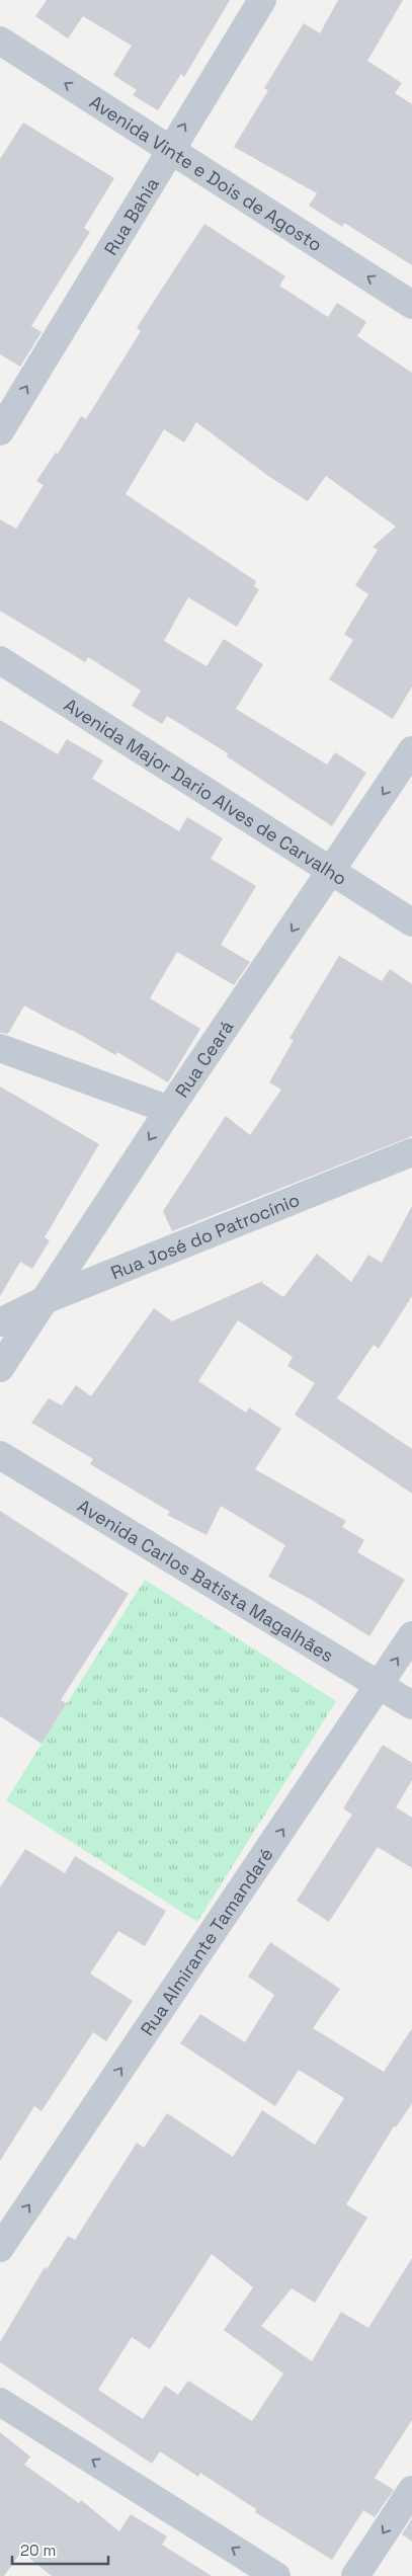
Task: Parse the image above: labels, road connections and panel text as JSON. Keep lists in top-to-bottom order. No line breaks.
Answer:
{"streets":{"street":["Avenida Vinte e Dois de Agosto","Rua Bahia","Avenida Major Dario Alves de Carvalho","Rua Ceará","Rua José do Patrocínio","Avenida Carlos Batista Magalhães","Rua Almirante Tamandaré"]},"crossings":[["Avenida Vinte e Dois de Agosto","Rua Bahia"],["Avenida Major Dario Alves de Carvalho","Rua Ceará"],["Rua Ceará","Rua José do Patrocínio"],["Avenida Carlos Batista Magalhães","Rua Almirante Tamandaré"]],"one_way":["Avenida Vinte e Dois de Agosto","Rua Bahia","Rua Ceará","Rua Almirante Tamandaré"],"scale_bar":"20 m"}
